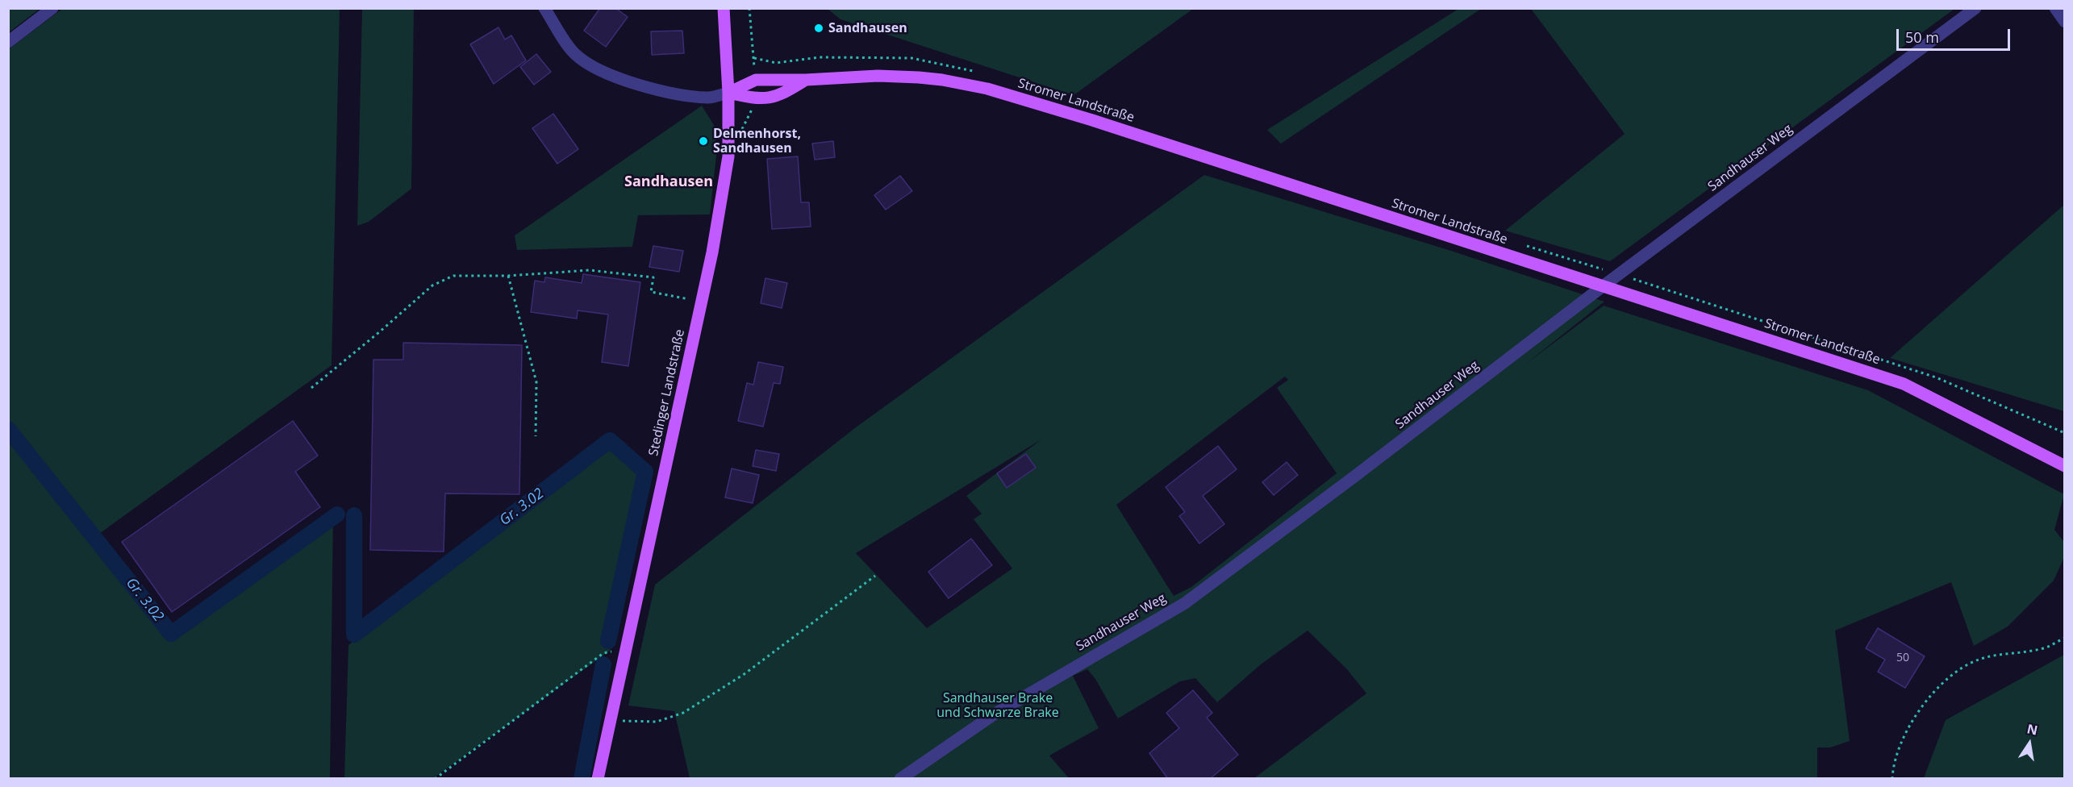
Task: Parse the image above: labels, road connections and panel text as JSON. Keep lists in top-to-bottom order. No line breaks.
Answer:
{"streets":{"main road":["Stromer Landstraße","Stedinger Landstraße"],"street":["Sandhauser Weg"]},"crossings":[["Stromer Landstraße","Sandhauser Weg"],["Stromer Landstraße","Stedinger Landstraße"]],"districts":["Sandhausen"],"water":["Gr. 3.02"],"parks":["Sandhauser Brake und Schwarze Brake"],"places":["Sandhausen","Delmenhorst, Sandhausen"],"house_numbers":["50"],"scale_bar":"50 m","north":"top"}
